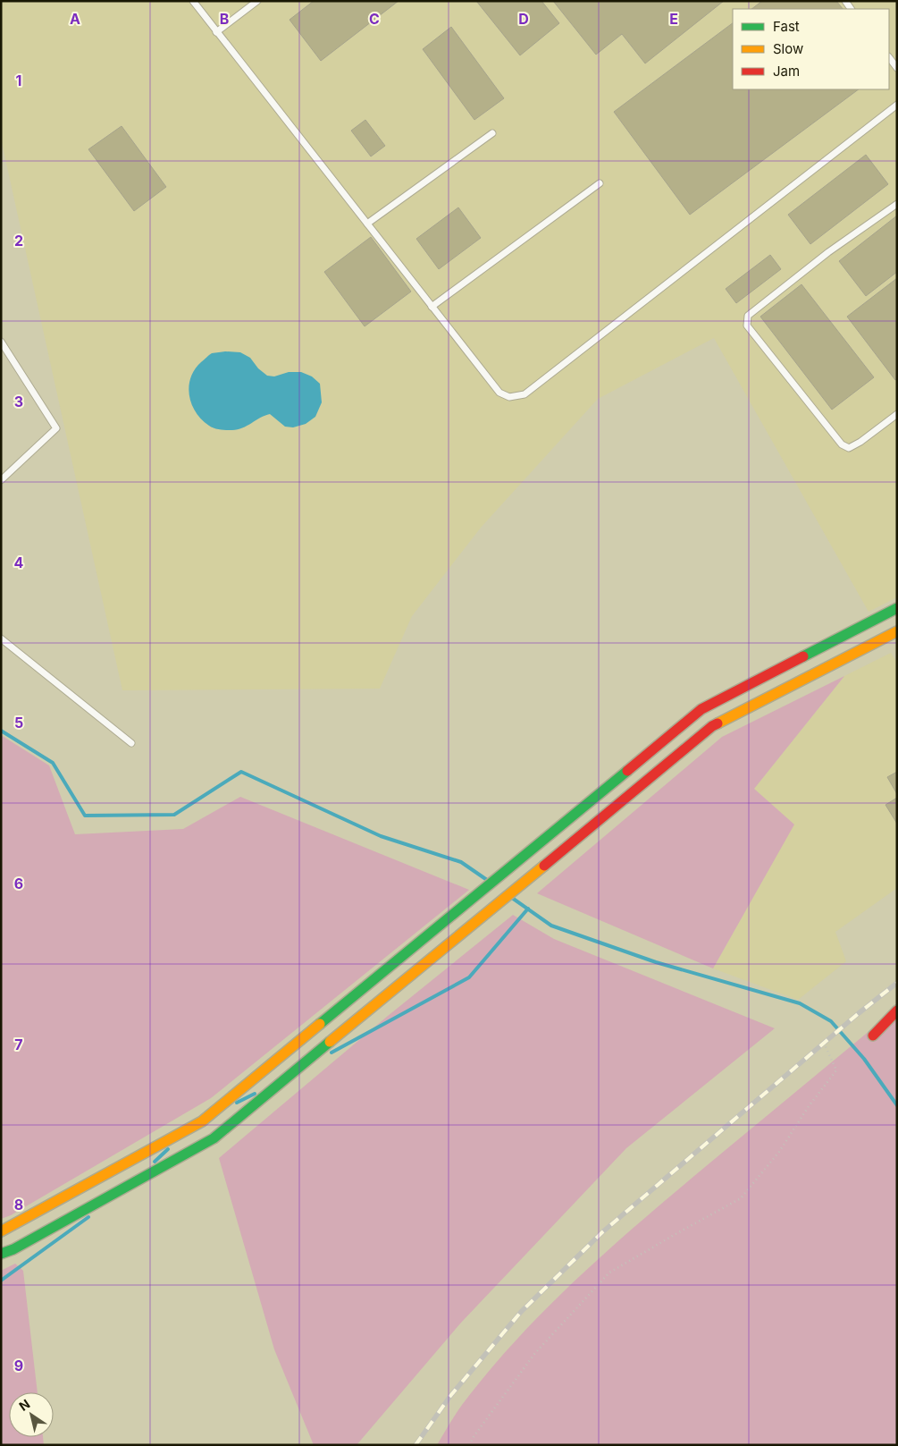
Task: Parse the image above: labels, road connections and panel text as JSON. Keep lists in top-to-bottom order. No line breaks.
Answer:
{"legend":["Fast","Slow","Jam"],"north":"top left","grid":{"columns":["A","B","C","D","E"],"rows":["1","2","3","4","5","6","7","8","9"]}}
